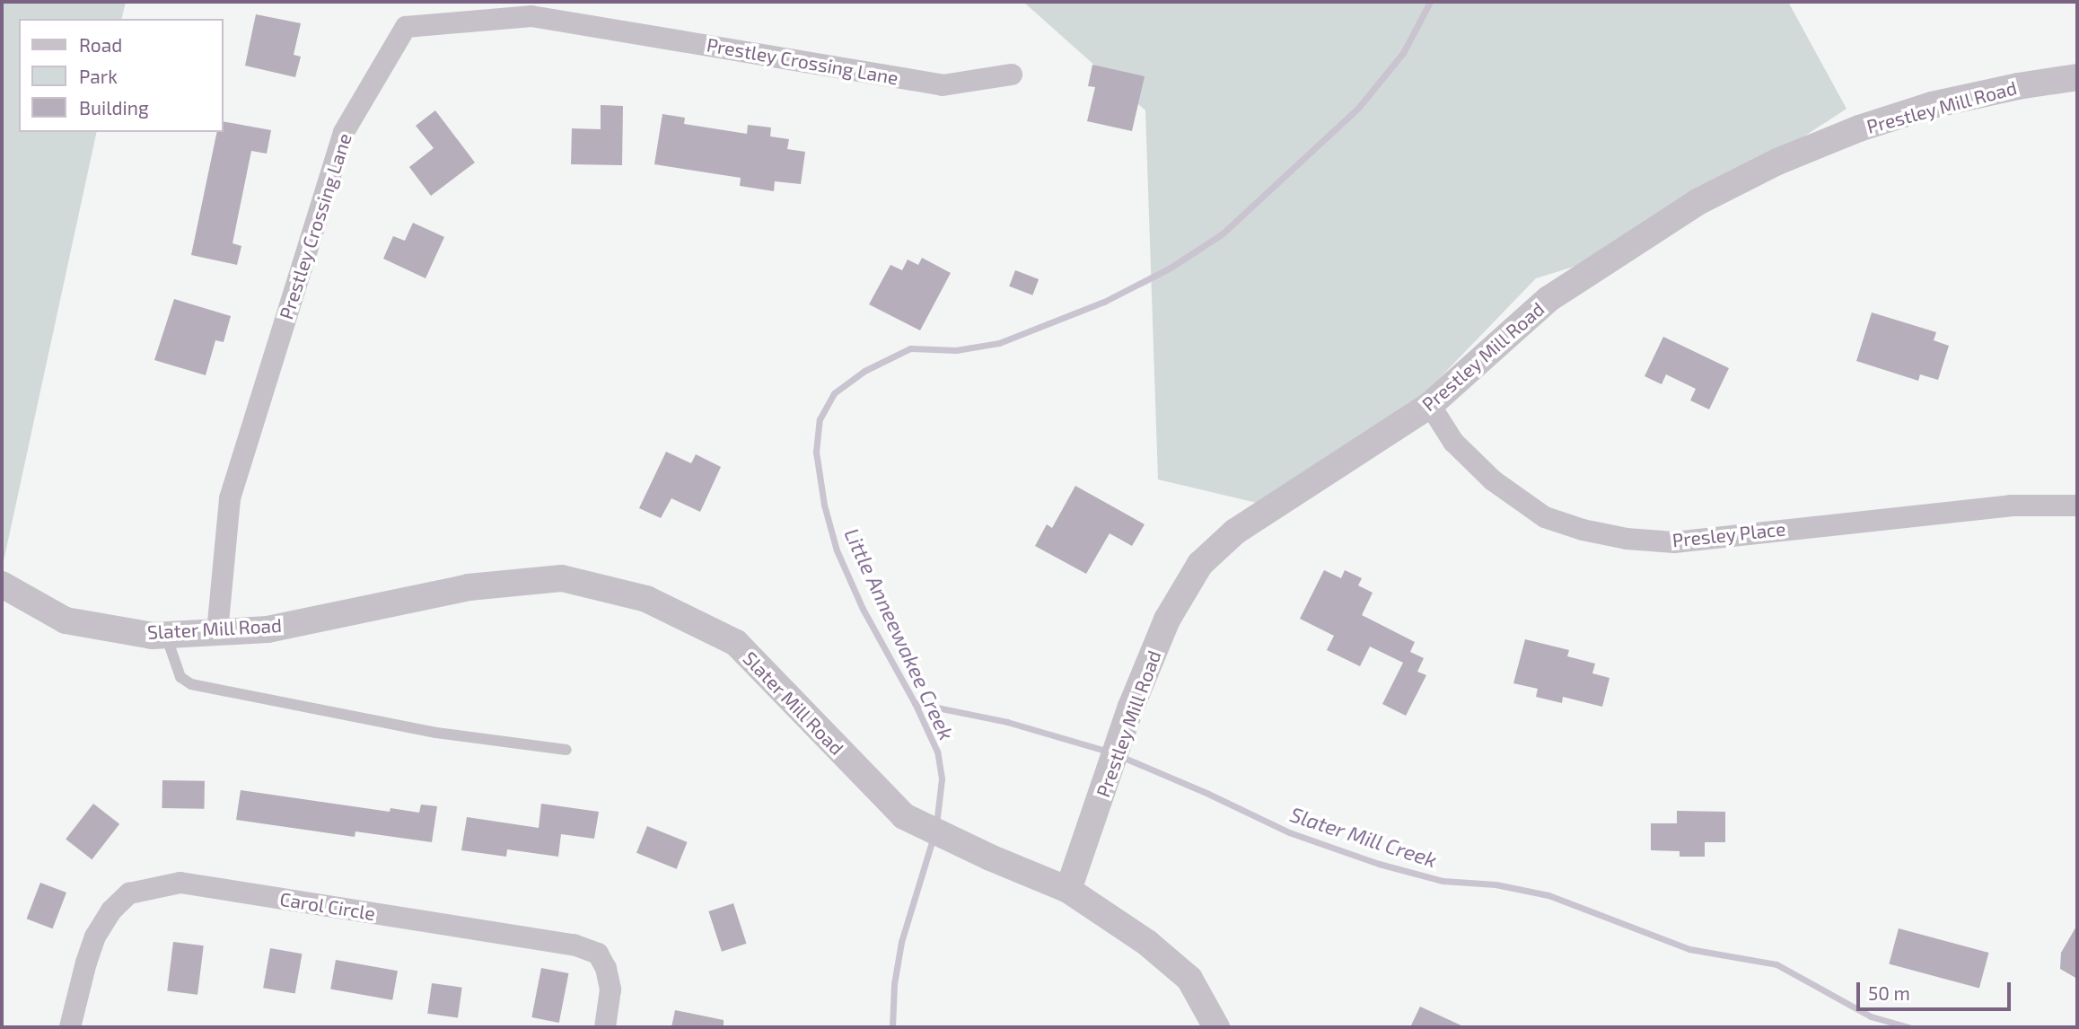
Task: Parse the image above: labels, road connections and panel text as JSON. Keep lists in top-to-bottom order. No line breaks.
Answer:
{"streets":{"street":["Prestley Crossing Lane","Prestley Mill Road","Presley Place","Slater Mill Road","Carol Circle"]},"crossings":[["Prestley Crossing Lane","Slater Mill Road"],["Prestley Mill Road","Presley Place"],["Prestley Mill Road","Slater Mill Road"]],"water":["Little Anneewakee Creek","Slater Mill Creek"],"legend":["Road","Park","Building"],"scale_bar":"50 m"}
